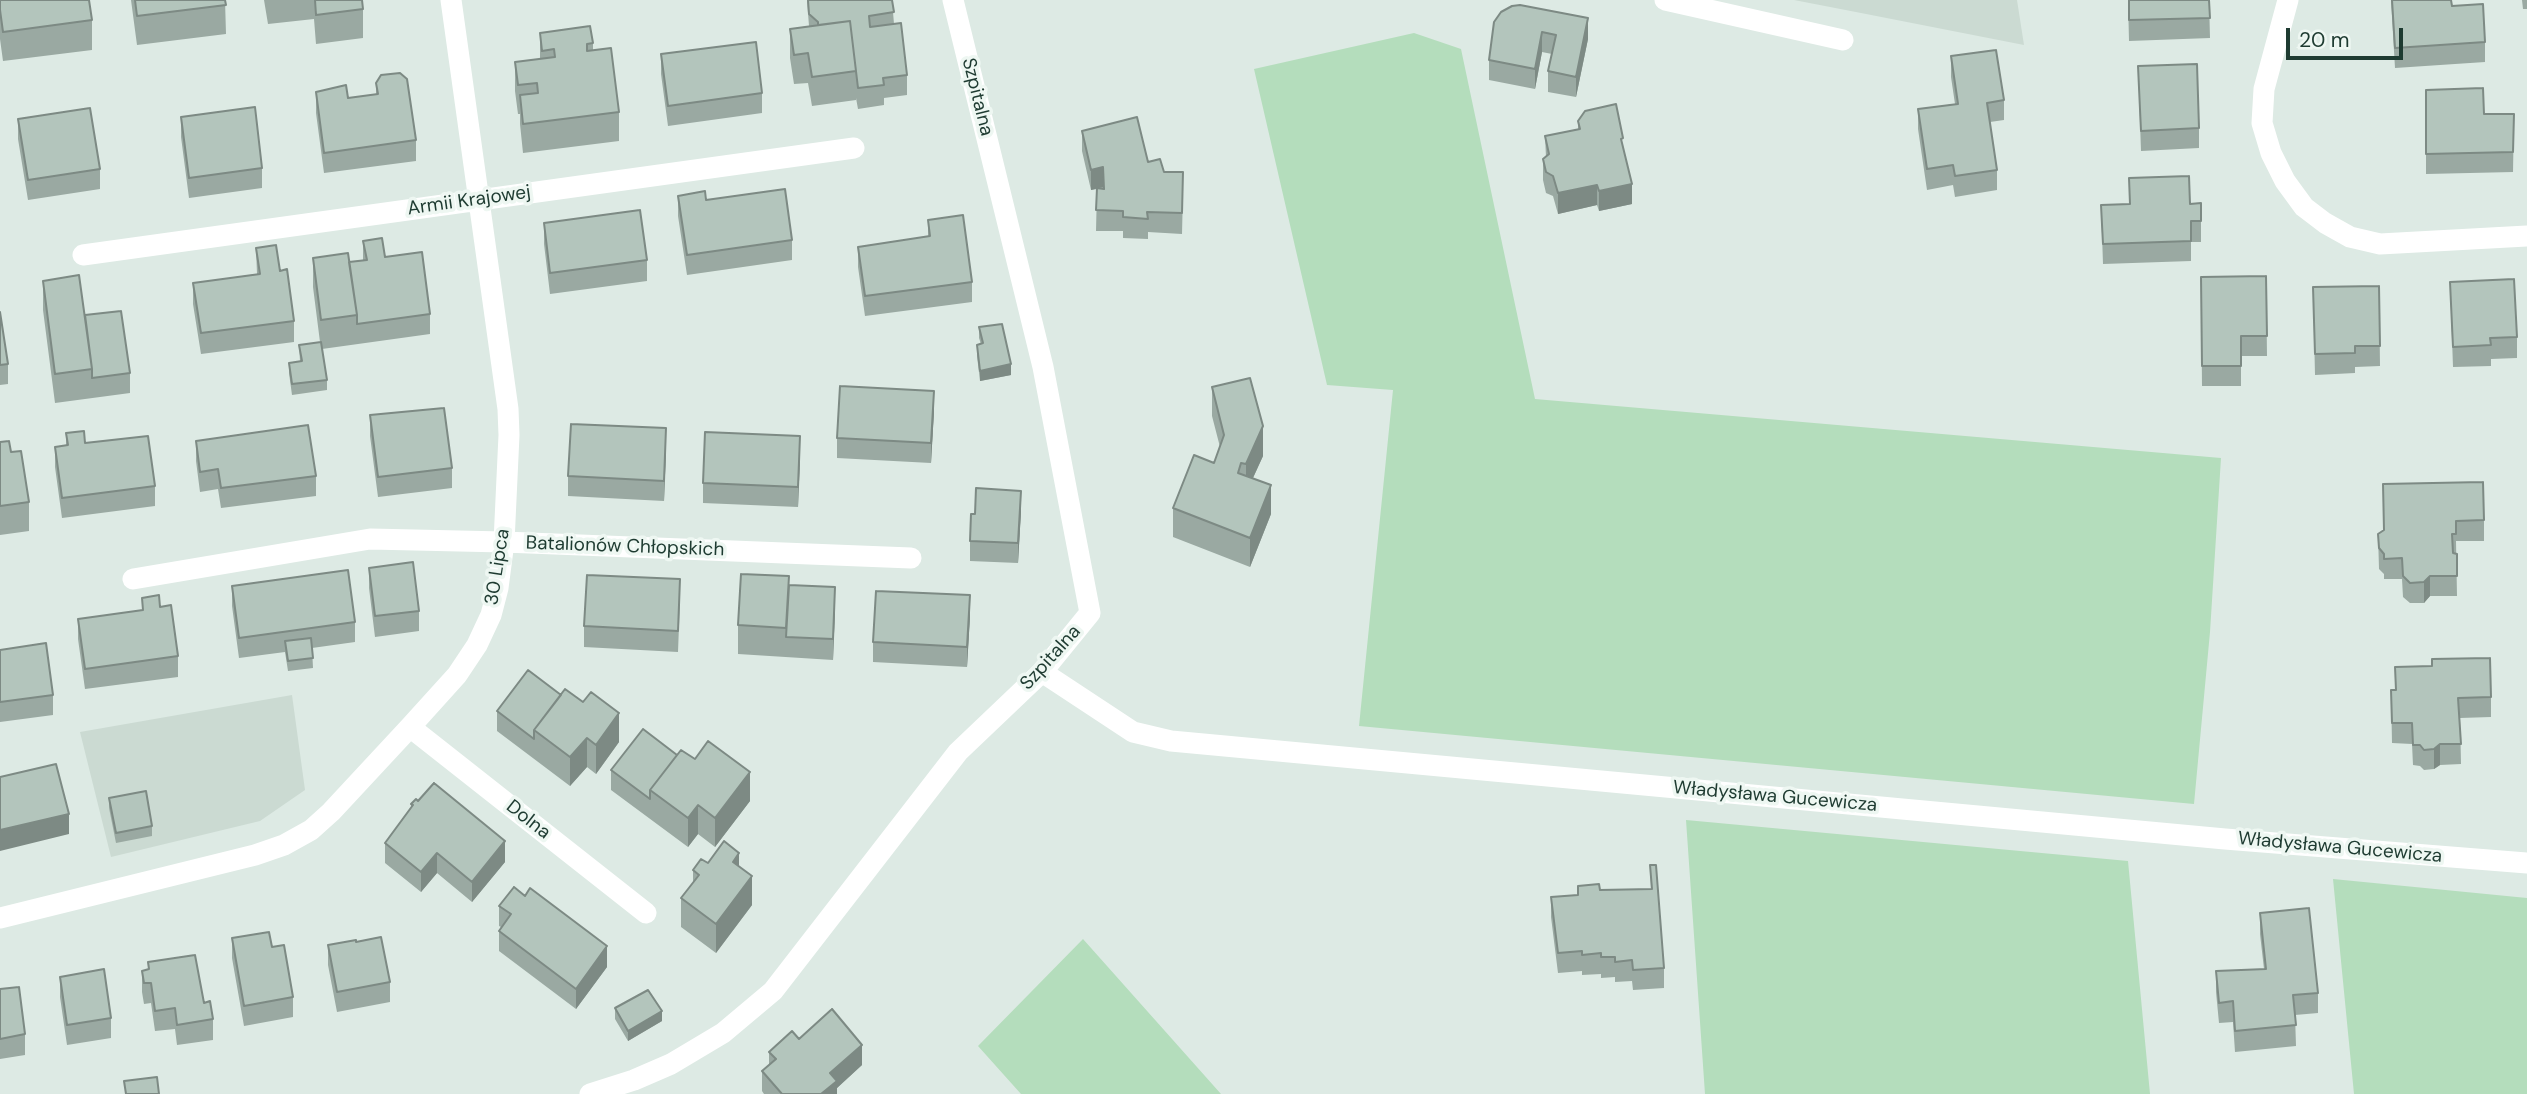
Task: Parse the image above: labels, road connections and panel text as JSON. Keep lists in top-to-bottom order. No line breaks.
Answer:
{"streets":{"street":["Szpitalna","Armii Krajowej","Batalionów Chłopskich","30 Lipca","Władysława Gucewicza","Dolna"]},"crossings":[["Szpitalna","Władysława Gucewicza"],["Armii Krajowej","30 Lipca"],["Batalionów Chłopskich","30 Lipca"],["30 Lipca","Dolna"]],"scale_bar":"20 m"}
